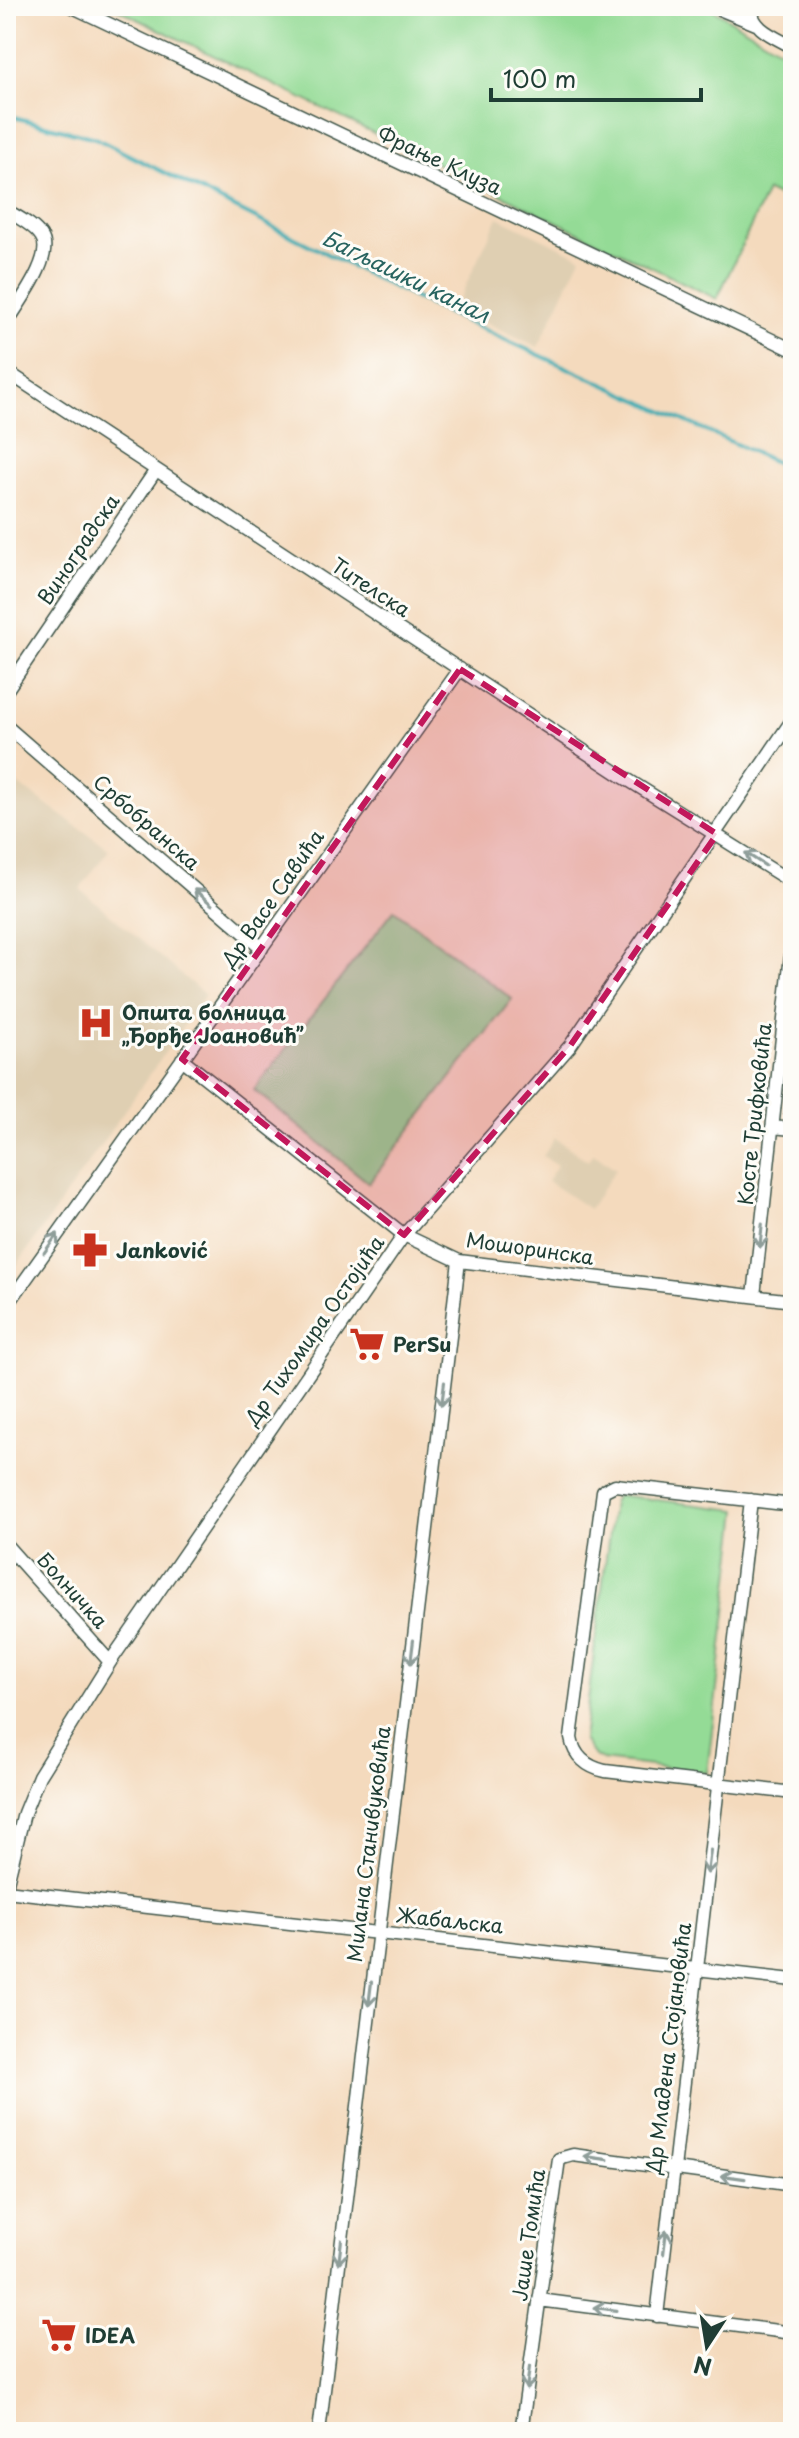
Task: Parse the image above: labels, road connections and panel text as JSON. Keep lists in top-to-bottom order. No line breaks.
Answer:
{"streets":{"street":["Фрање Клуза","Виноградска","Тителска","Србобранска","Др Васе Савића","Косте Трифковића","Мошоринска","Др Тихомира Остојића","Болничка","Милана Станивуковића","Жабаљска","Др Младена Стојановића","Јаше Томића"]},"crossings":[["Виноградска","Тителска"],["Тителска","Др Васе Савића"],["Тителска","Др Тихомира Остојића"],["Србобранска","Др Васе Савића"],["Др Васе Савића","Мошоринска"],["Косте Трифковића","Мошоринска"],["Мошоринска","Др Тихомира Остојића"],["Мошоринска","Милана Станивуковића"],["Др Тихомира Остојића","Болничка"],["Др Тихомира Остојића","Жабаљска"],["Милана Станивуковића","Жабаљска"],["Жабаљска","Др Младена Стојановића"],["Др Младена Стојановића","Јаше Томића"]],"one_way":["Србобранска","Др Васе Савића","Косте Трифковића","Милана Станивуковића"],"water":["Багљашки канал"],"places":{"hospital":["Општа болница „Ђорђе Јоановић”"],"pharmacy":["Janković"],"supermarket":["PerSu","IDEA"]},"scale_bar":"100 m","north":"bottom"}
